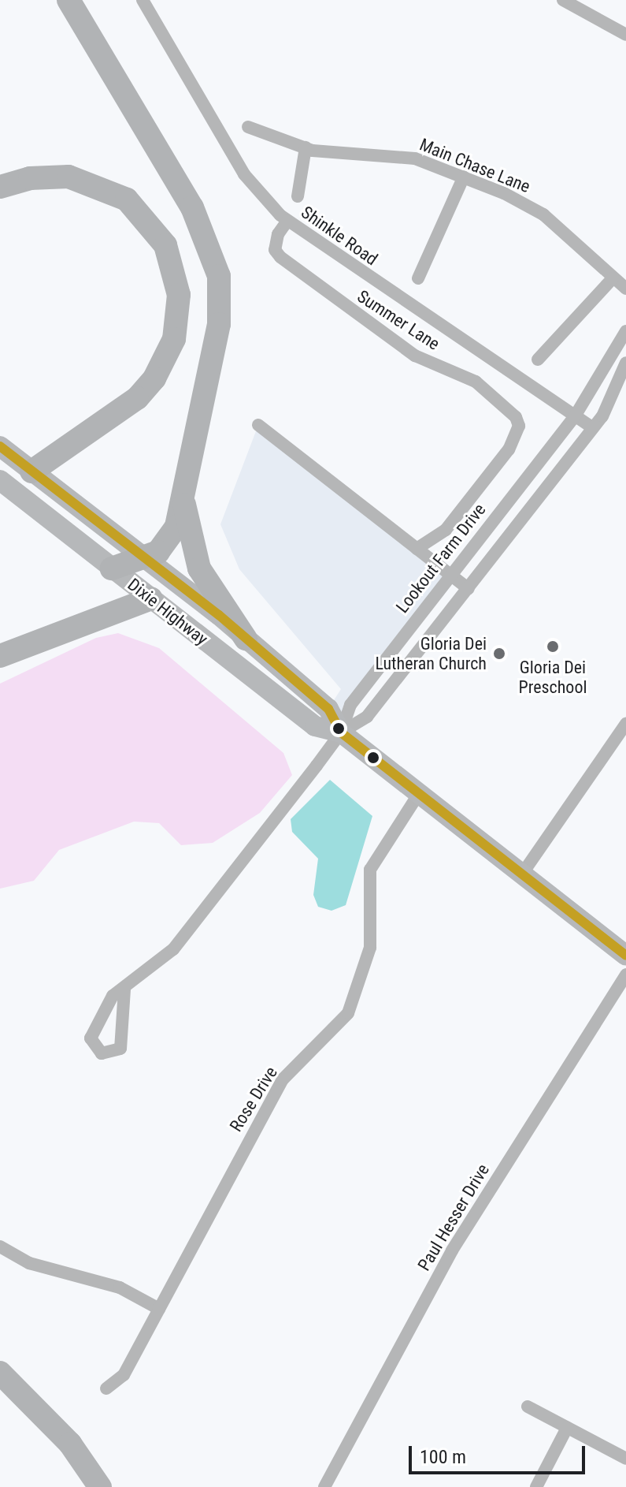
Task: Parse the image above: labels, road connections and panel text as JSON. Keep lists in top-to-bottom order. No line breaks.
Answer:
{"streets":{"main road":["Dixie Highway"],"street":["Main Chase Lane","Shinkle Road","Summer Lane","Lookout Farm Drive","Rose Drive","Paul Hesser Drive"]},"crossings":[["Shinkle Road","Summer Lane"],["Shinkle Road","Lookout Farm Drive"],["Lookout Farm Drive","Dixie Highway"],["Dixie Highway","Rose Drive"]],"places":["Gloria Dei Preschool","Gloria Dei Lutheran Church"],"scale_bar":"100 m"}
